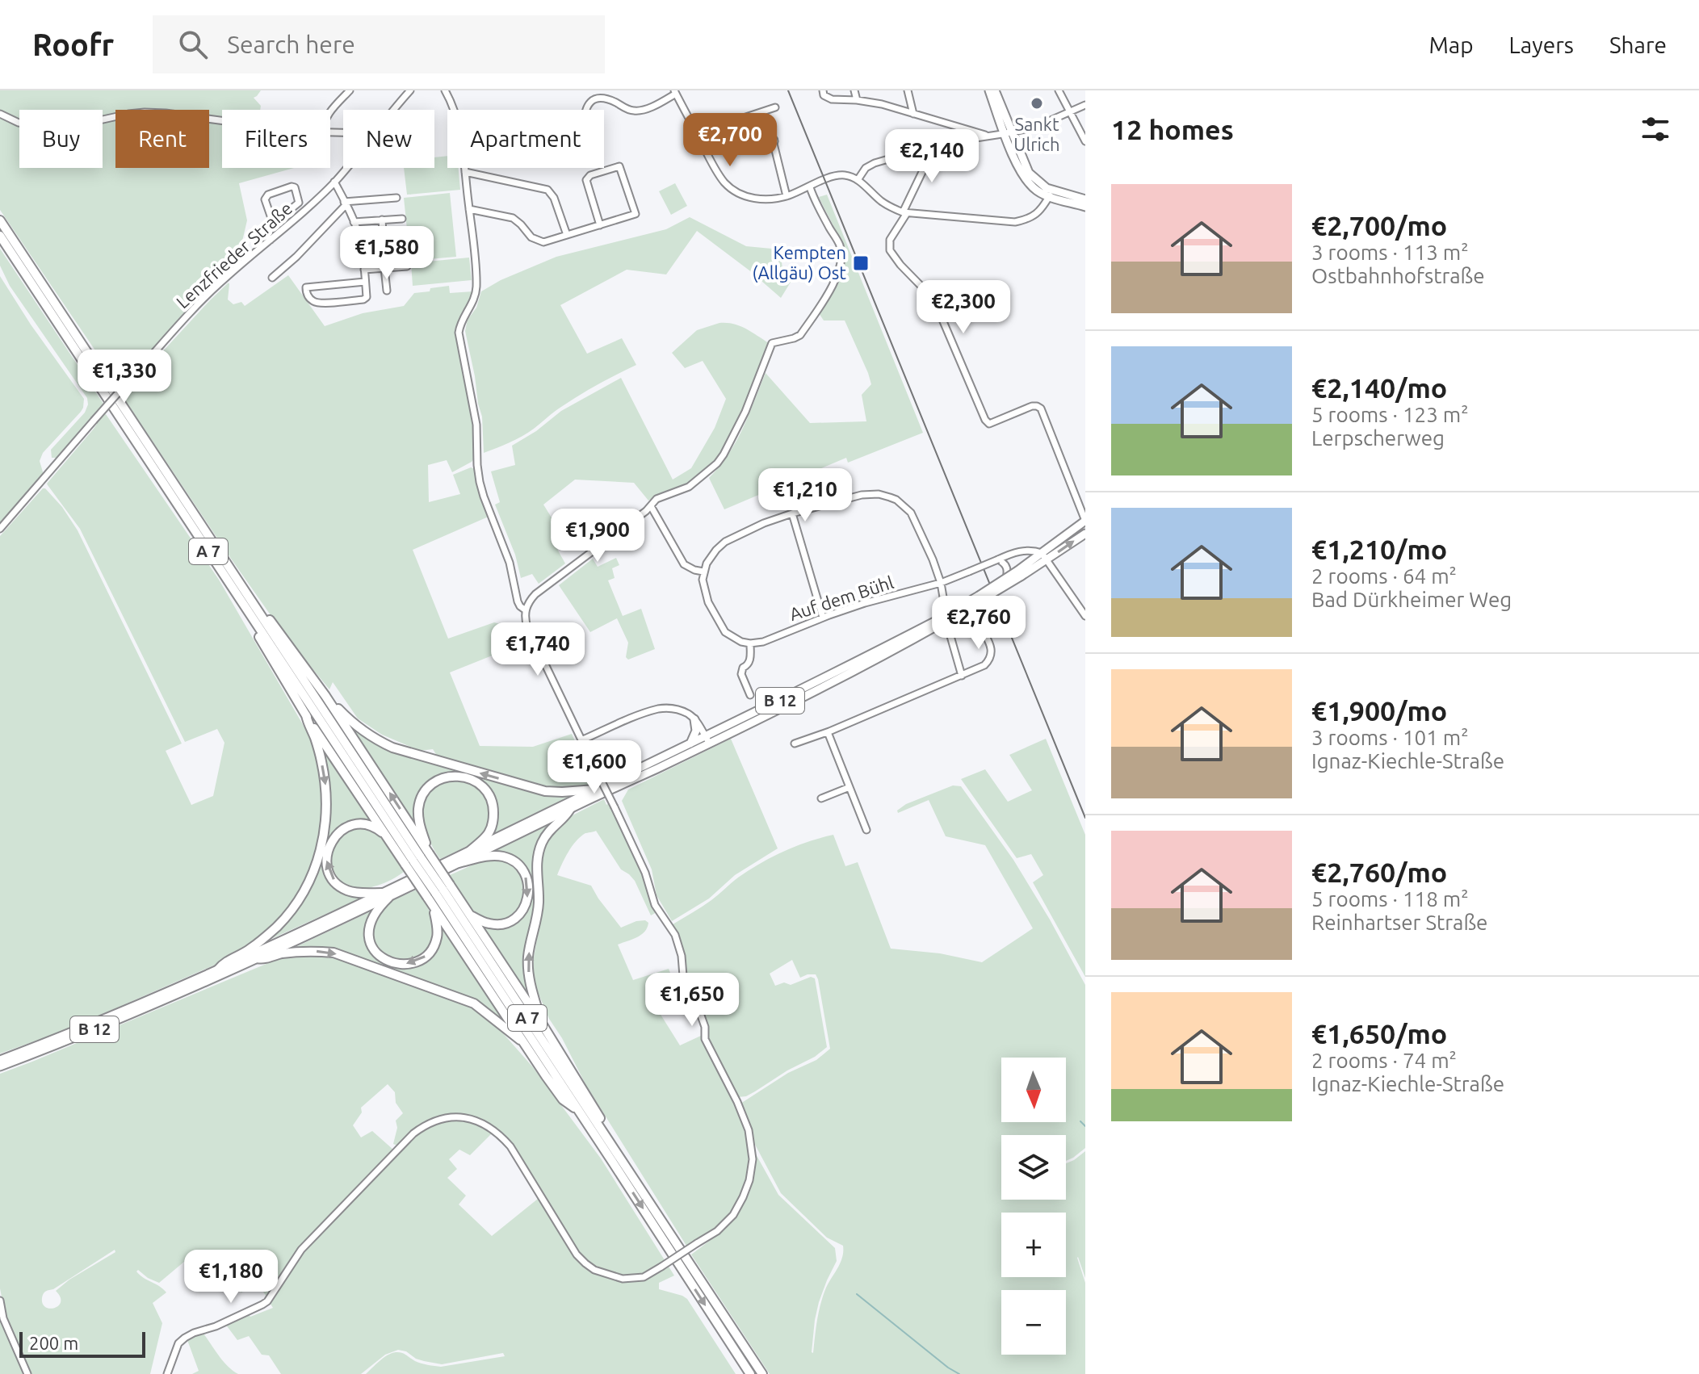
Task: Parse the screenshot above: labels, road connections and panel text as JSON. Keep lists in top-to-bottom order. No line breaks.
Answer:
{"streets":{"highway":["A 7"],"main road":["B 12"],"street":["Lenzfrieder Straße","Auf dem Bühl"]},"crossings":[["A 7","B 12"],["Auf dem Bühl","B 12"]],"places":{"other":["Sankt Ulrich"],"transit":["Kempten (Allgäu) Ost"]},"scale_bar":"200 m","north":"bottom","page":{"header":"Roofr","search":"Search here","nav":["Map","Layers","Share"],"heading":"12 homes","chip":["Buy","Rent","Filters","New","Apartment"],"price":["€2,700","€2,140","€1,580","€2,300","€1,330","€1,210","€1,900","€2,760","€1,740","€1,600","€1,650","€1,180"],"list":[{"name":"€2,700/mo","note":"3 rooms · 113 m² · Ostbahnhofstraße"},{"name":"€2,140/mo","note":"5 rooms · 123 m² · Lerpscherweg"},{"name":"€1,210/mo","note":"2 rooms · 64 m² · Bad Dürkheimer Weg"},{"name":"€1,900/mo","note":"3 rooms · 101 m² · Ignaz-Kiechle-Straße"},{"name":"€2,760/mo","note":"5 rooms · 118 m² · Reinhartser Straße"},{"name":"€1,650/mo","note":"2 rooms · 74 m² · Ignaz-Kiechle-Straße"}],"map_buttons":["+","−"],"scale":"200 m"}}
